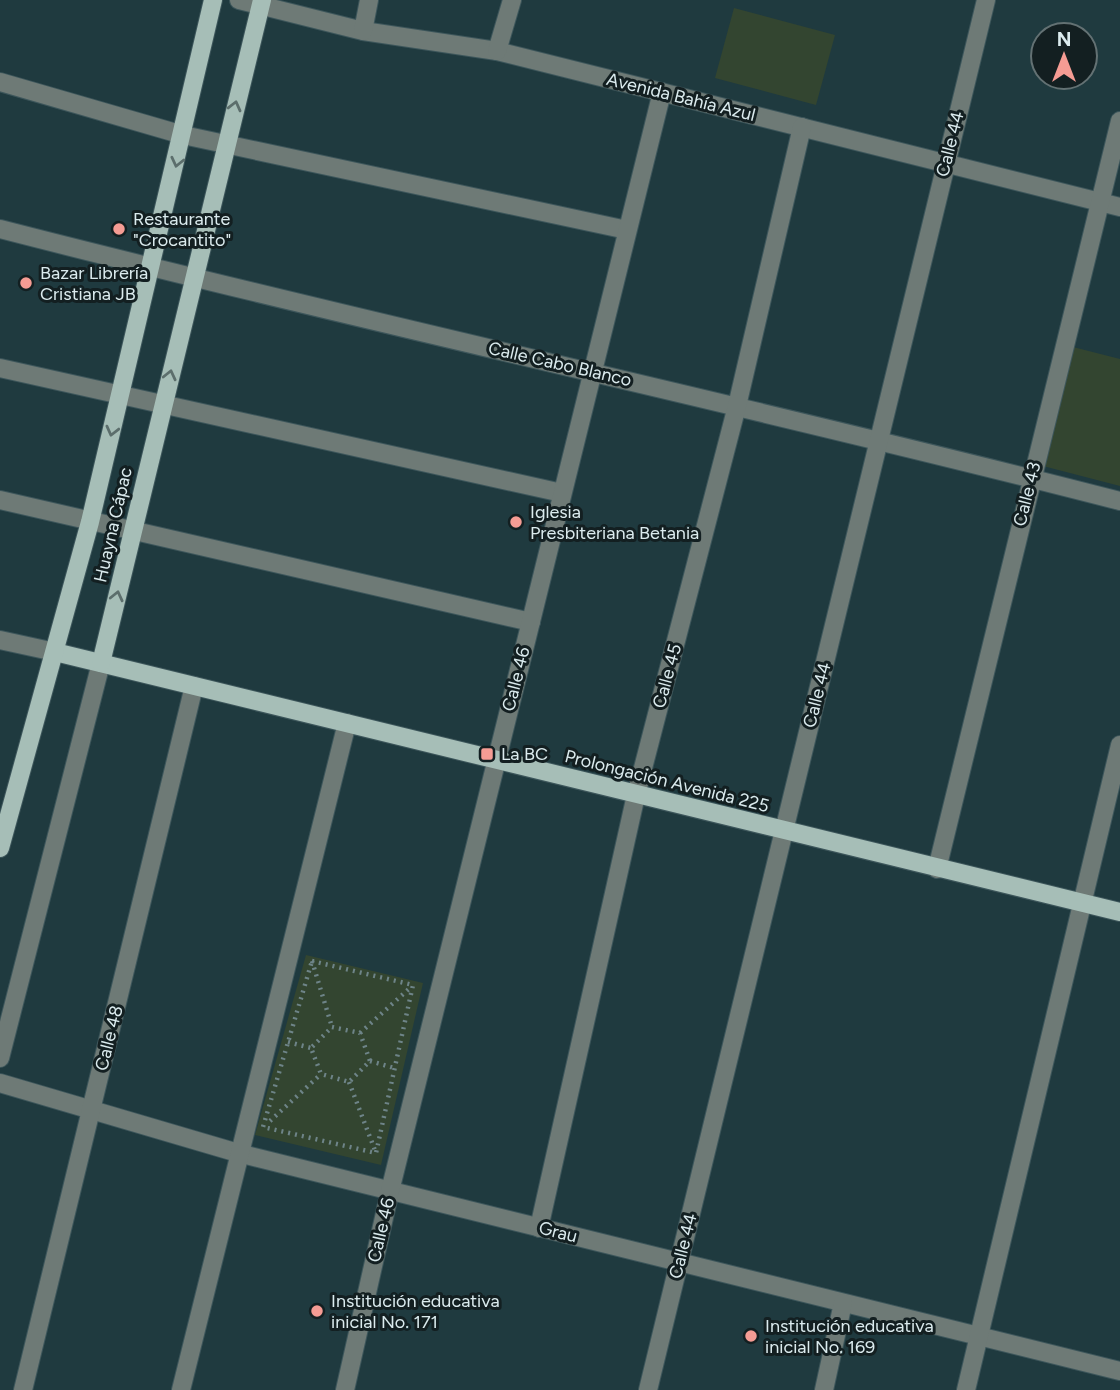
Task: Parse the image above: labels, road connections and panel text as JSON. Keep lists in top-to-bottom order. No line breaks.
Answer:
{"streets":{"main road":["Huayna Cápac","Prolongación Avenida 225"],"street":["Avenida Bahía Azul","Calle 44","Calle Cabo Blanco","Calle 43","Calle 45","Calle 46","Calle 48","Grau"]},"crossings":[["Avenida Bahía Azul","Calle 44"],["Avenida Bahía Azul","Calle 43"],["Avenida Bahía Azul","Huayna Cápac"],["Avenida Bahía Azul","Calle 45"],["Avenida Bahía Azul","Calle 46"],["Calle 44","Calle Cabo Blanco"],["Calle 44","Prolongación Avenida 225"],["Calle 44","Grau"],["Calle Cabo Blanco","Calle 43"],["Calle Cabo Blanco","Huayna Cápac"],["Calle Cabo Blanco","Calle 45"],["Calle Cabo Blanco","Calle 46"],["Calle 43","Prolongación Avenida 225"],["Huayna Cápac","Prolongación Avenida 225"],["Calle 45","Prolongación Avenida 225"],["Calle 45","Grau"],["Calle 46","Prolongación Avenida 225"],["Calle 46","Grau"],["Prolongación Avenida 225","Calle 48"],["Calle 48","Grau"]],"places":{"other":["Restaurante \"Crocantito\"","Bazar Librería Cristiana JB","Iglesia Presbiteriana Betania","Institución educativa inicial No. 171","Institución educativa inicial No. 169"],"transit":["La BC"]},"north":"top"}
